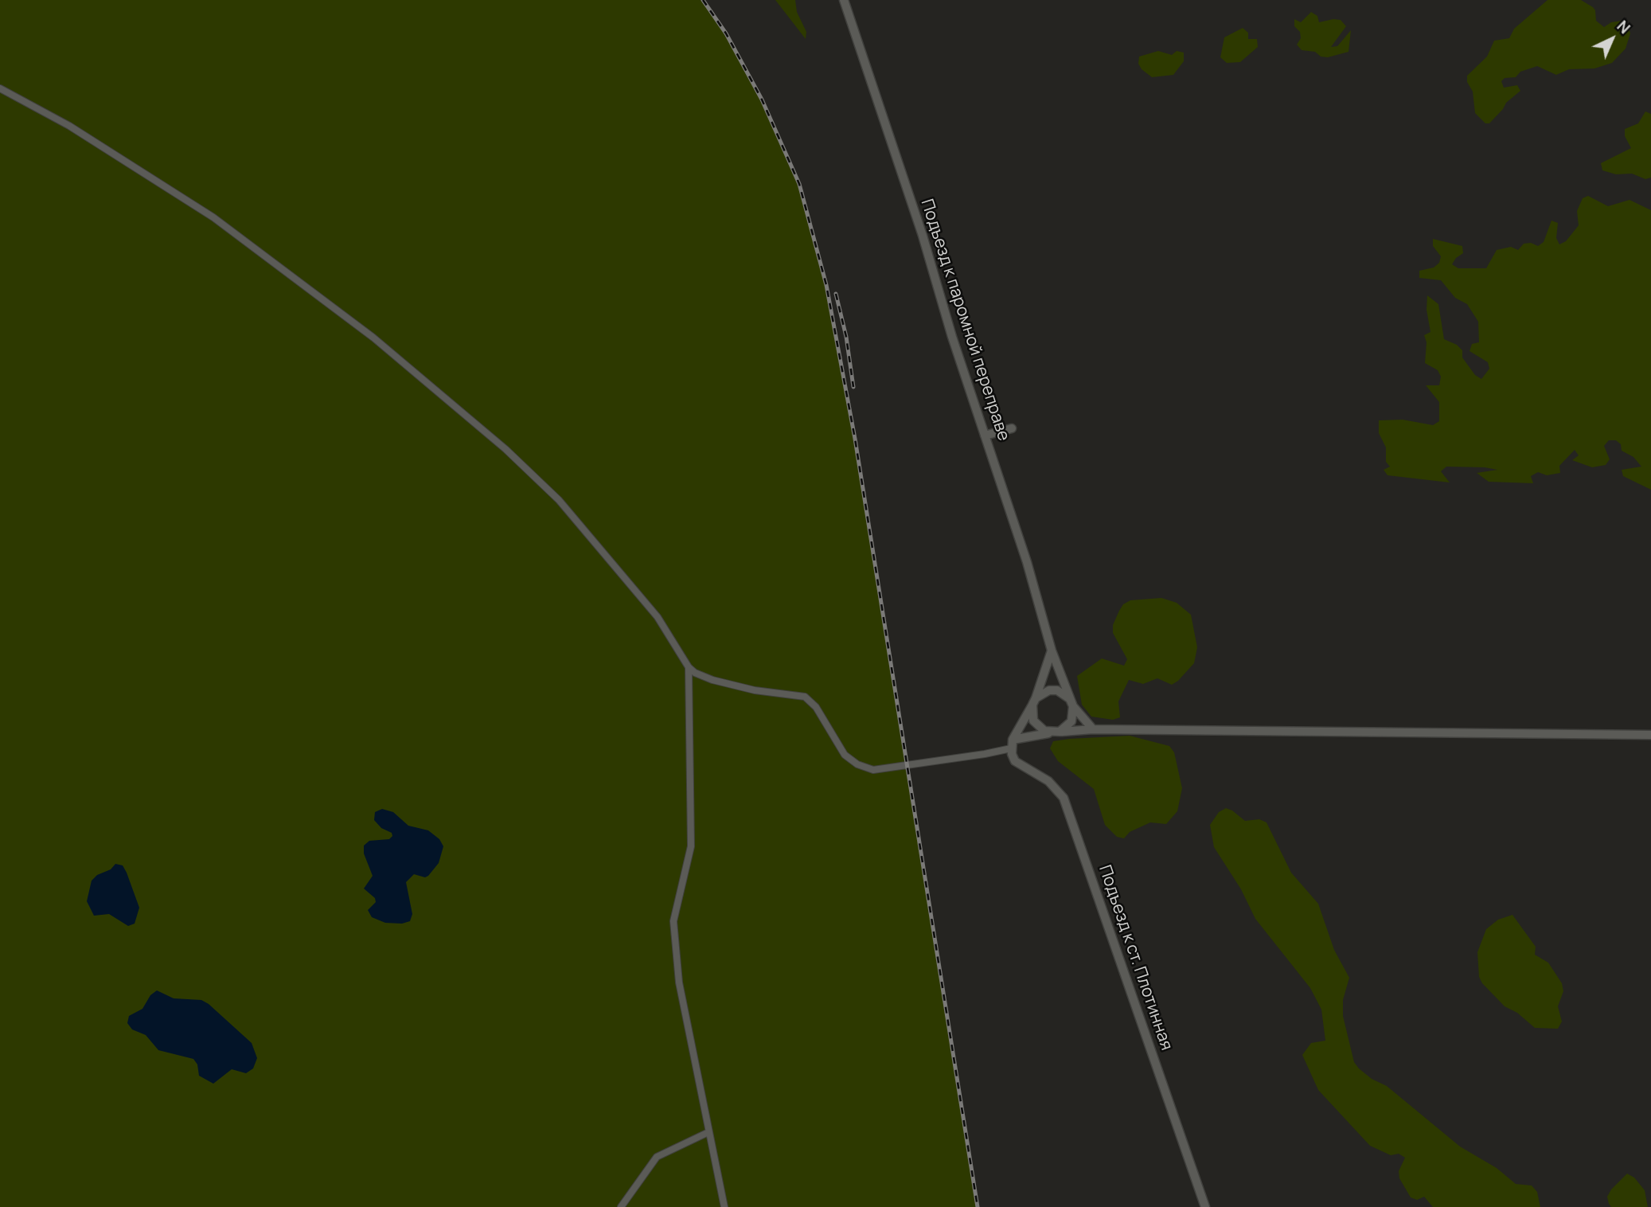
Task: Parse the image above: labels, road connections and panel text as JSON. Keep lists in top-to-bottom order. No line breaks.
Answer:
{"streets":{"street":["Подъезд к паромной переправе","Подъезд к ст. Плотинная"]},"north":"top right"}
